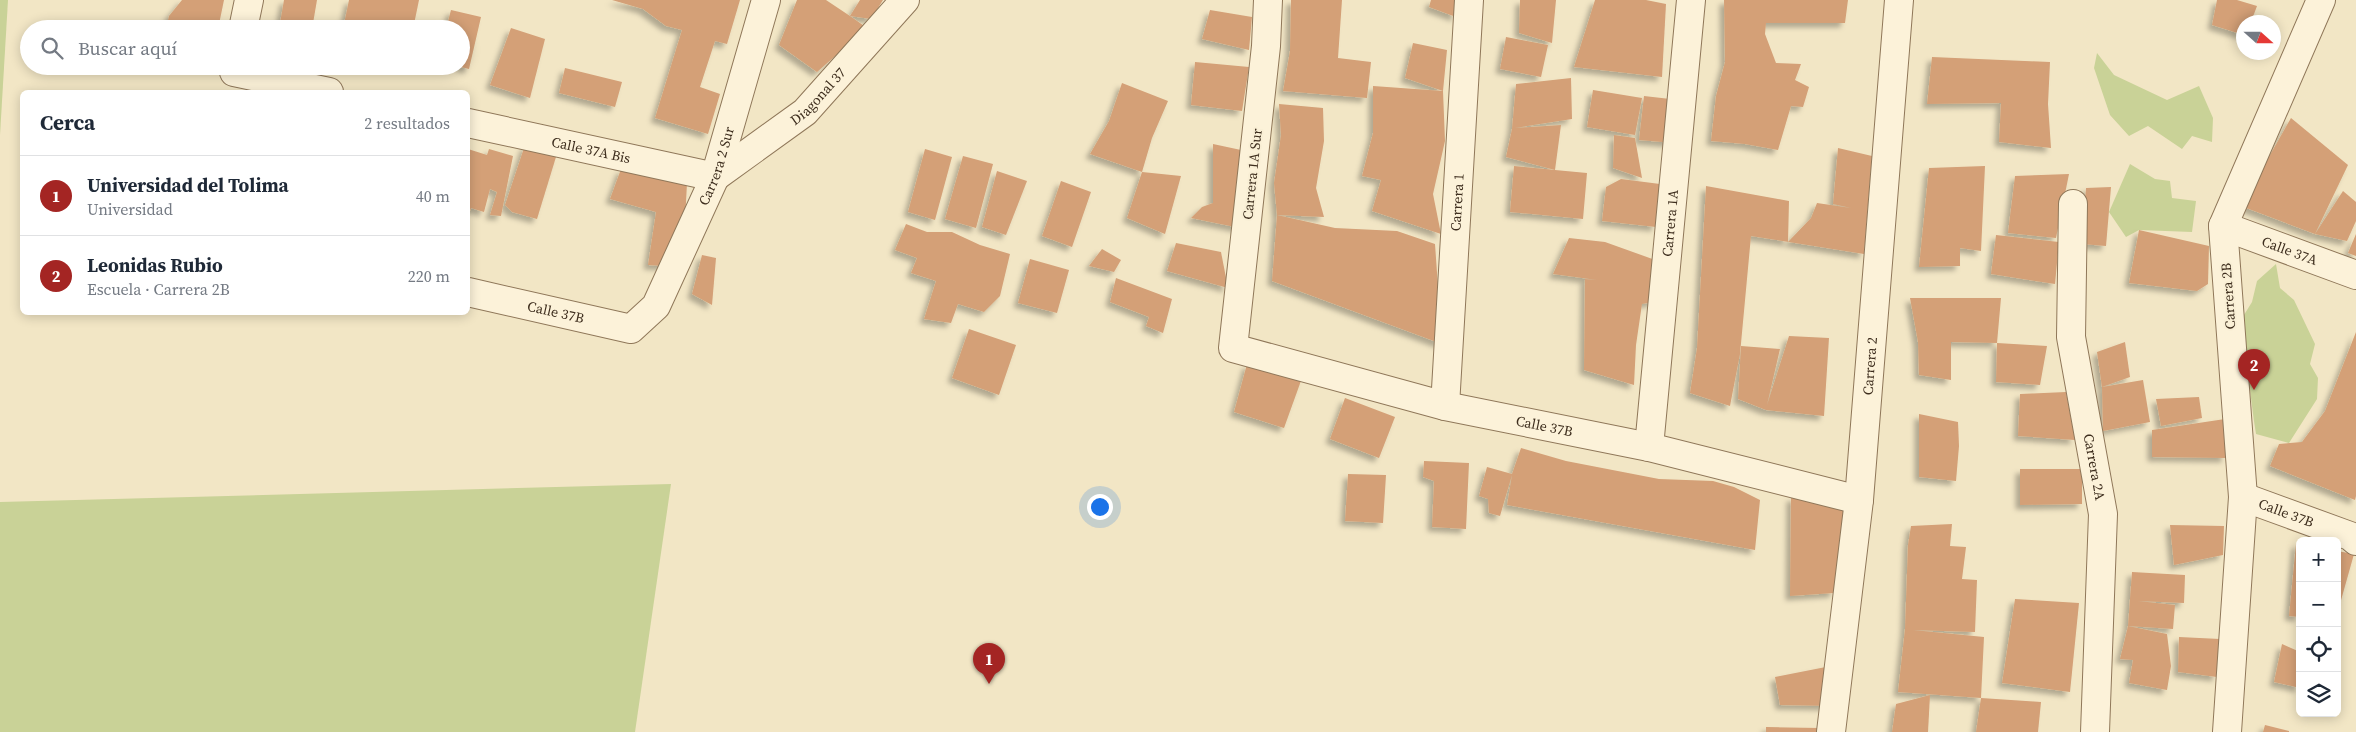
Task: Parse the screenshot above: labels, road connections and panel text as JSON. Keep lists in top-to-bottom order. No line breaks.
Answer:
{"streets":{"street":["Diagonal 37","Calle 37A Bis","Carrera 2 Sur","Carrera 1A Sur","Carrera 1","Carrera 1A","Calle 37A","Carrera 2B","Calle 37B","Carrera 2","Carrera 2A"]},"crossings":[["Diagonal 37","Calle 37A Bis"],["Diagonal 37","Carrera 2 Sur"],["Calle 37A Bis","Carrera 2 Sur"],["Carrera 2 Sur","Calle 37B"],["Carrera 1A Sur","Calle 37B"],["Carrera 1","Calle 37B"],["Carrera 1A","Calle 37B"],["Calle 37A","Carrera 2B"],["Carrera 2B","Calle 37B"],["Calle 37B","Carrera 2"]],"north":"right","page":{"search":"Buscar aquí","heading":["Cerca","2 resultados"],"list":[{"mark":"1","name":"Universidad del Tolima","note":"Universidad","value":"40 m"},{"mark":"2","name":"Leonidas Rubio","note":"Escuela · Carrera 2B","value":"220 m"}],"pins":["2","1"],"map_buttons":["+","−"]}}
